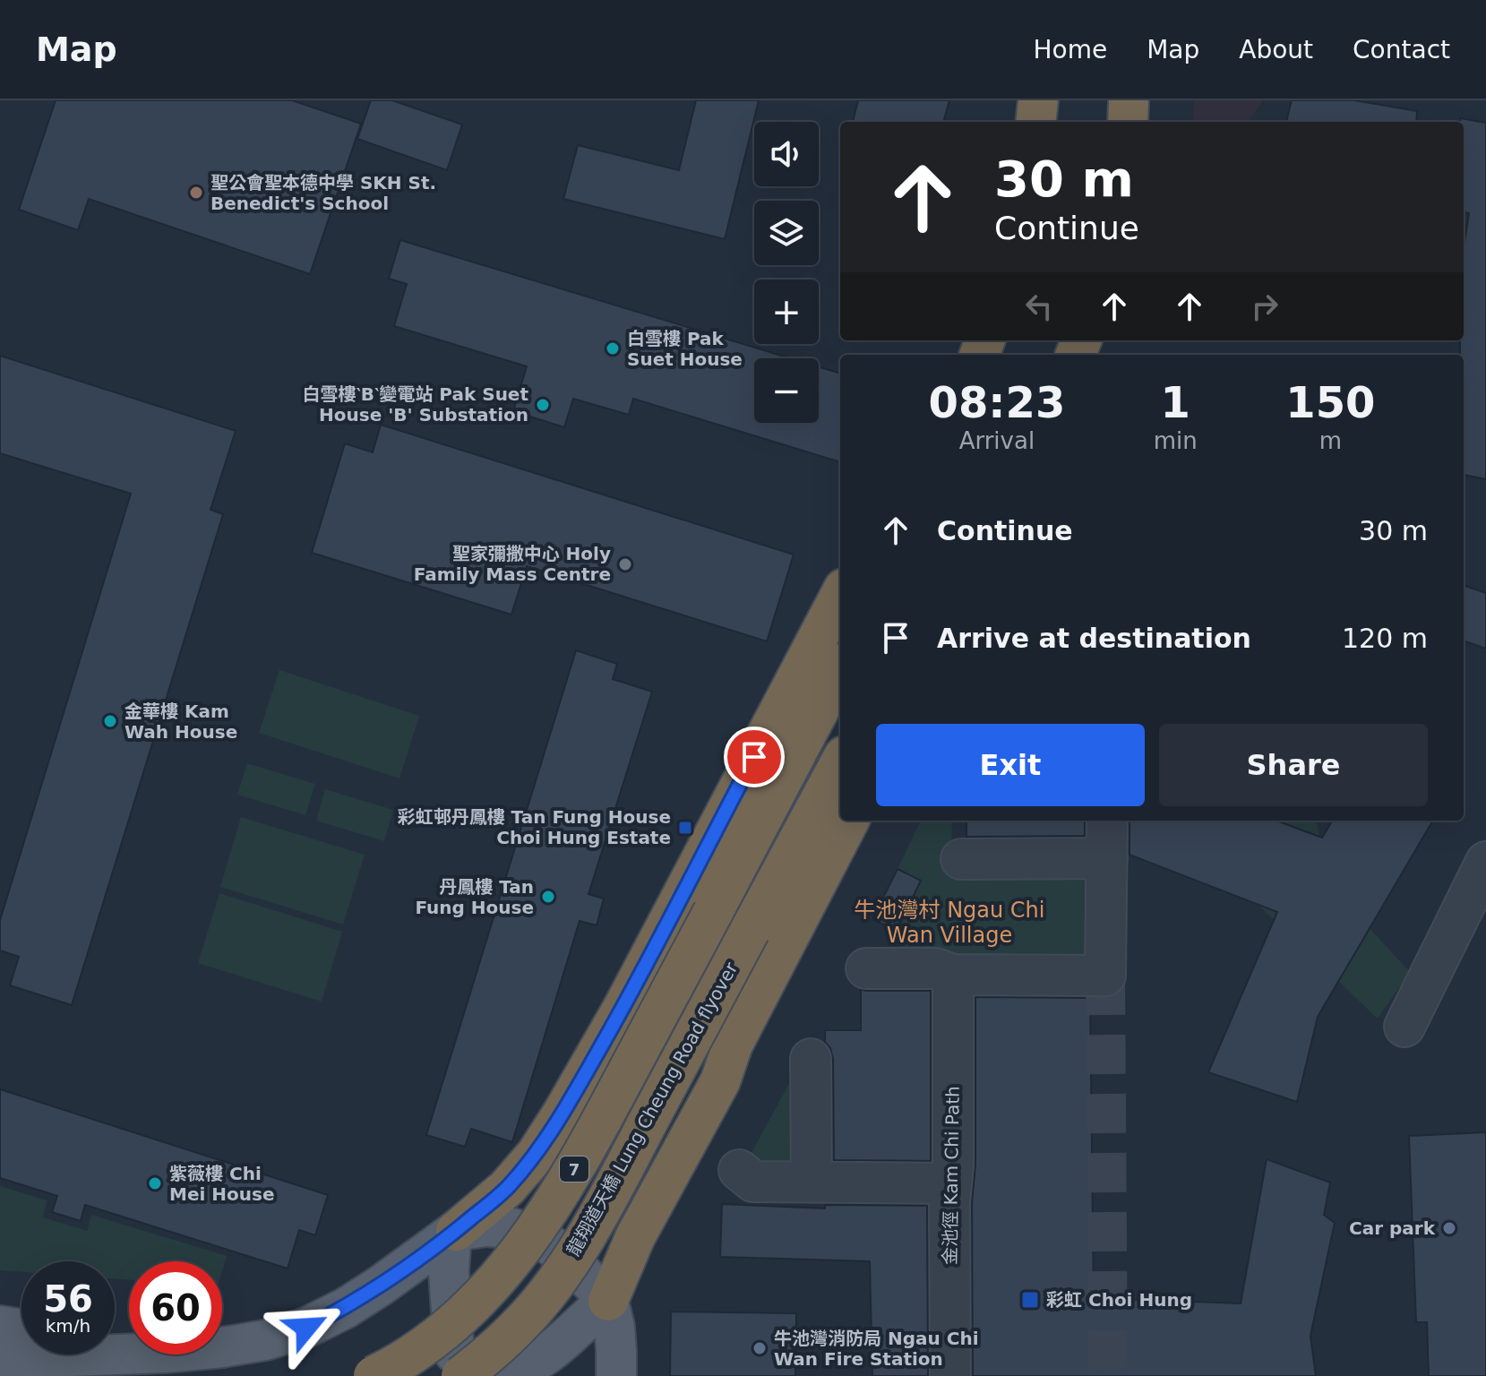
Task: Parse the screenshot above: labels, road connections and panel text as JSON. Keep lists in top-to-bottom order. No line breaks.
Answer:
{"streets":{"highway":["龍翔道天橋 Lung Cheung Road flyover","7"],"street":["金池徑 Kam Chi Path"]},"districts":["牛池灣村 Ngau Chi Wan Village"],"places":{"other":["聖公會聖本德中學 SKH St. Benedict's School","白雪樓 Pak Suet House","白雪樓‵B‵變電站 Pak Suet House 'B' Substation","聖家彌撒中心 Holy Family Mass Centre","金華樓 Kam Wah House","丹鳳樓 Tan Fung House","紫薇樓 Chi Mei House","Car park","牛池灣消防局 Ngau Chi Wan Fire Station"],"transit":["彩虹邨丹鳳樓 Tan Fung House Choi Hung Estate","彩虹 Choi Hung"]},"page":{"header":"Map","nav":["Home","Map","About","Contact"],"map_buttons":["+","−"],"turn":["30 m","Continue"],"eta":["08:23","Arrival","1","min","150","m"],"list":[{"name":"Continue","value":"30 m"},{"name":"Arrive at destination","value":"120 m"}],"buttons":["Exit","Share"],"speed":"56 km/h","limit":"60"}}
